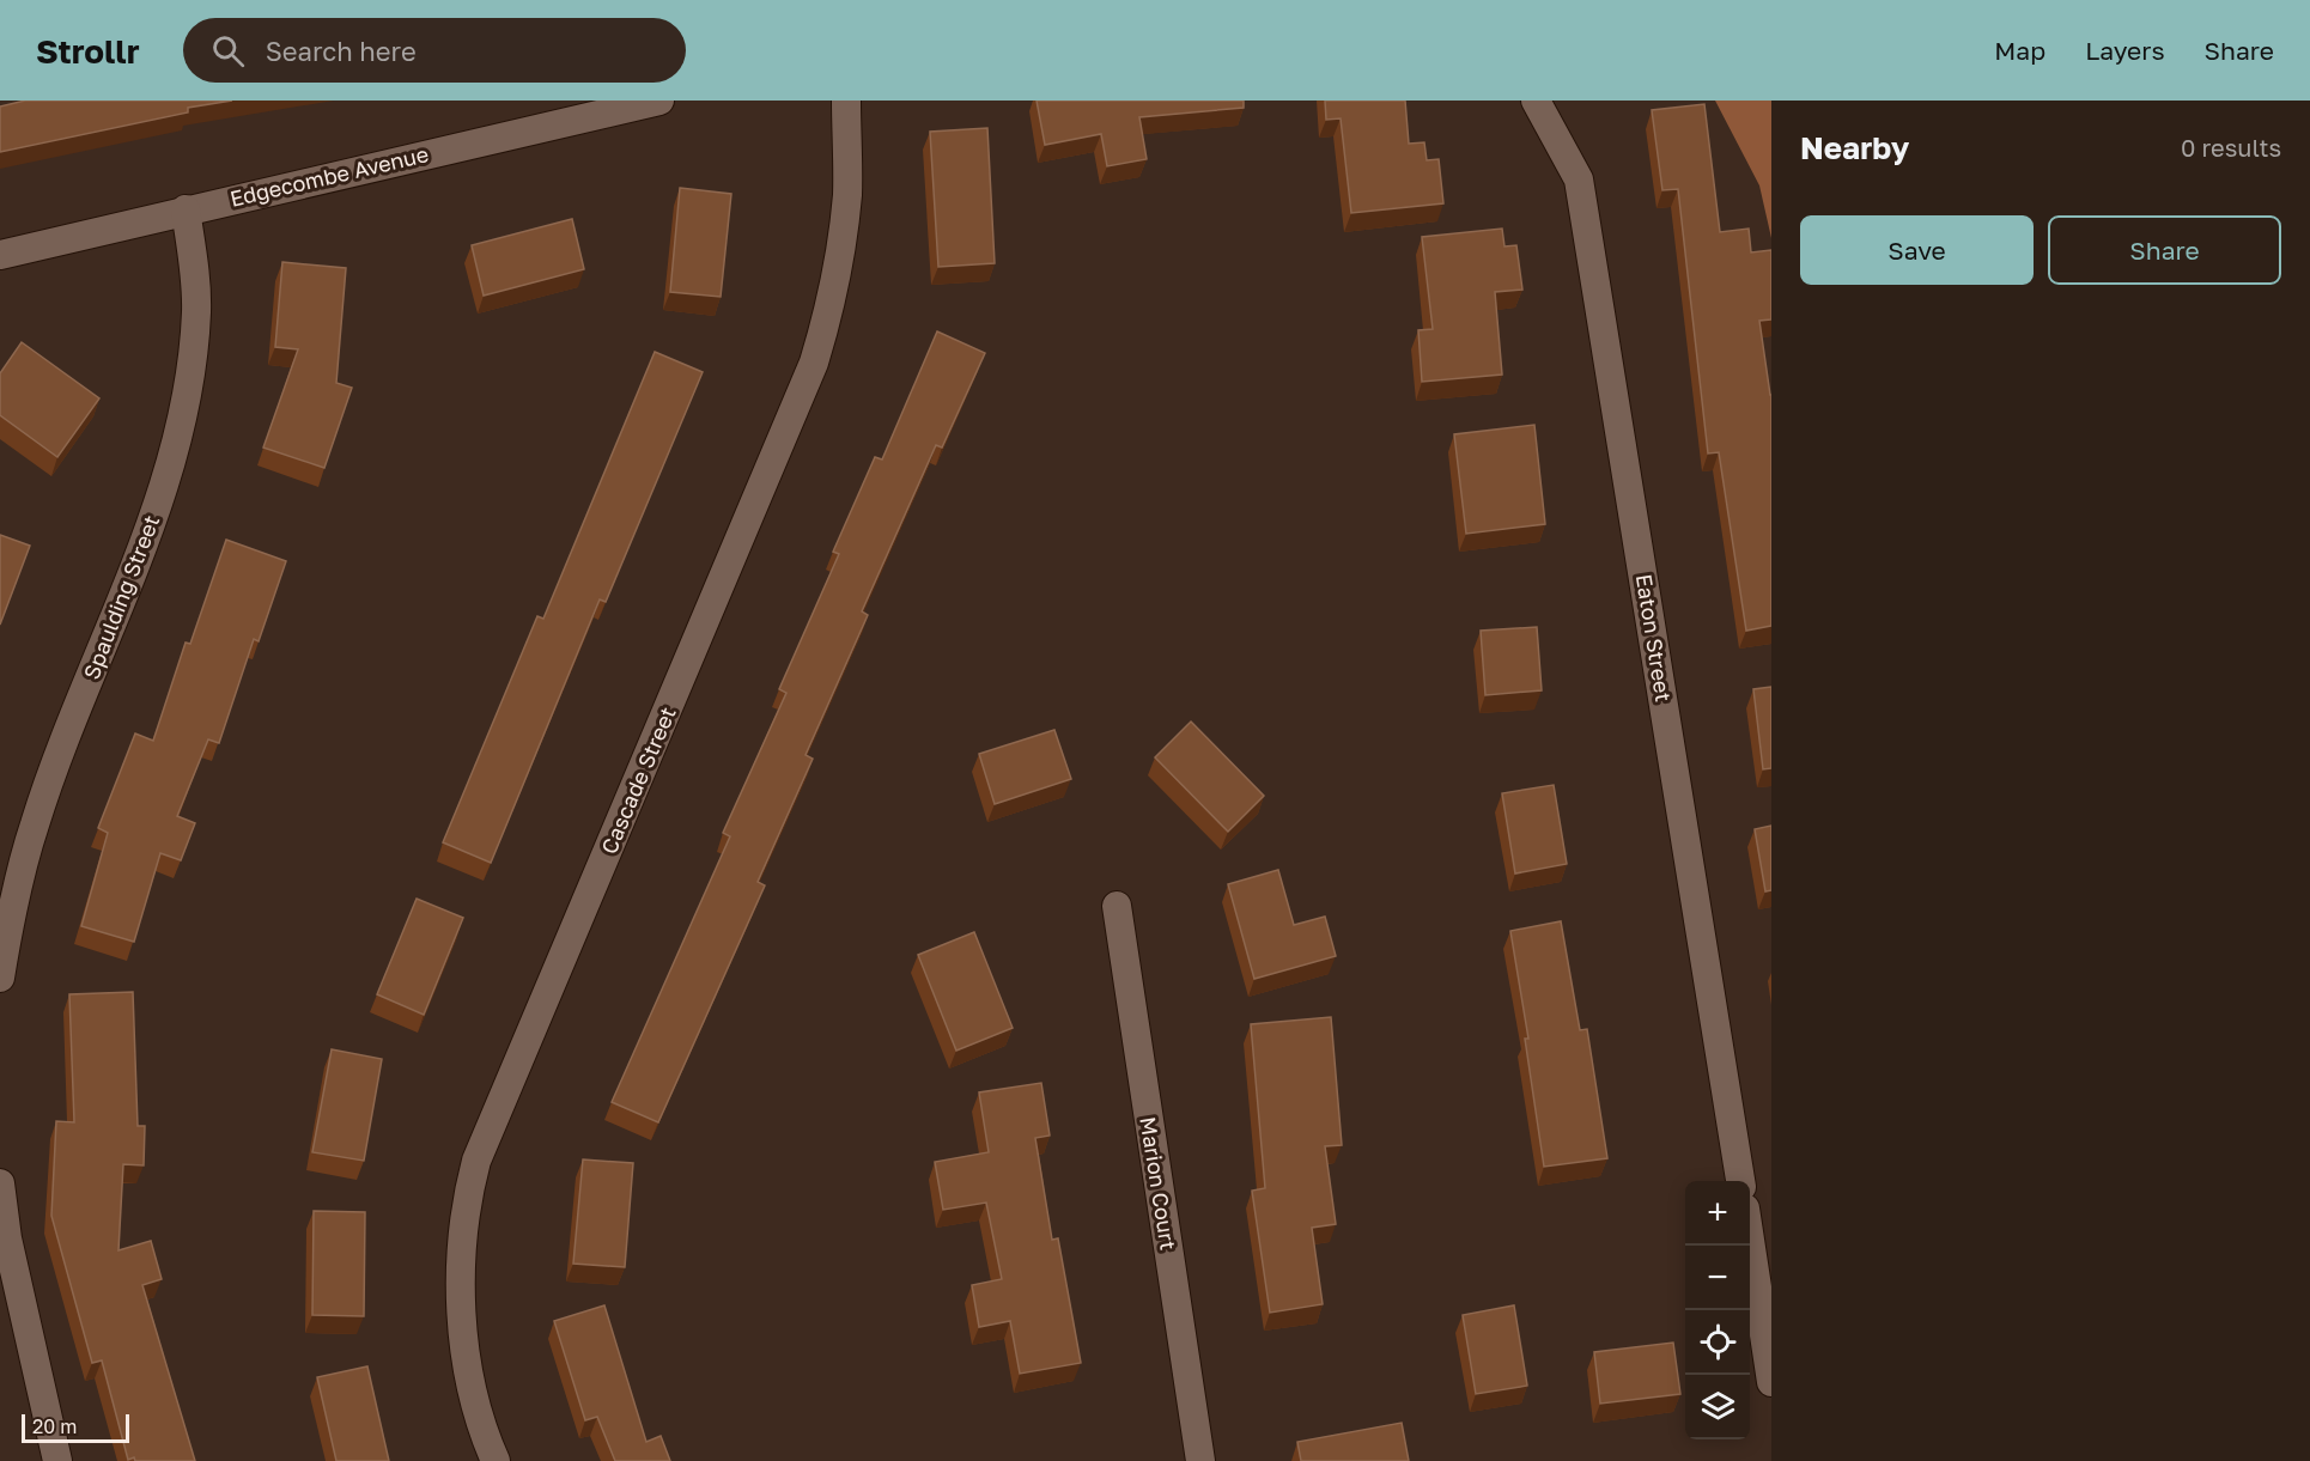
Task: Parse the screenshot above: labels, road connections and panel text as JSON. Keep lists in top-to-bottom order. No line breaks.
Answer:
{"streets":{"street":["Edgecombe Avenue","Spaulding Street","Eaton Street","Cascade Street","Marion Court"]},"crossings":[["Edgecombe Avenue","Spaulding Street"]],"scale_bar":"20 m","page":{"header":"Strollr","search":"Search here","nav":["Map","Layers","Share"],"heading":["Nearby","0 results"],"buttons":["Save","Share"],"map_buttons":["+","−"],"scale":"20 m"}}
